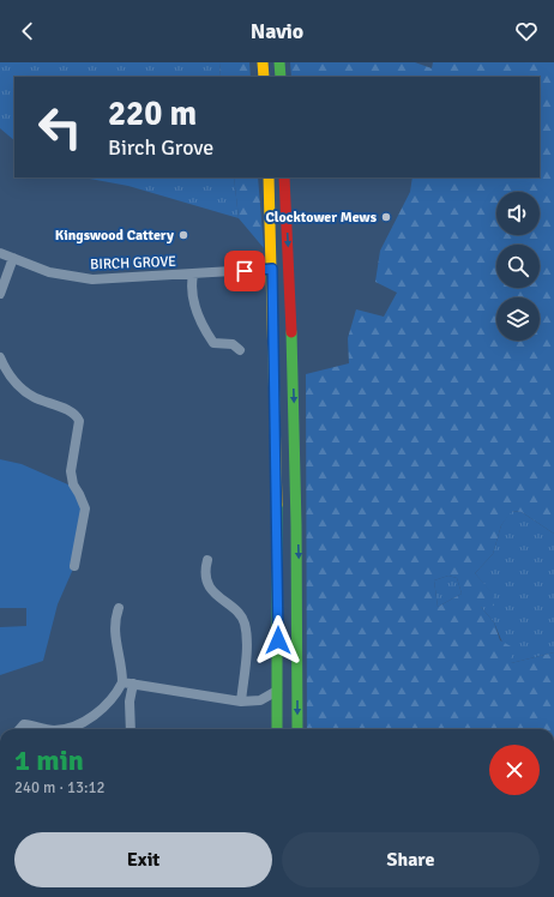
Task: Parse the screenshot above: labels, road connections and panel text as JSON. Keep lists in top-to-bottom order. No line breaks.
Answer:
{"streets":{"street":["BIRCH GROVE"]},"places":["Clocktower Mews","Kingswood Cattery"],"page":{"header":"Navio","turn":["220 m","Birch Grove"],"heading":["1 min","240 m · 13:12"],"buttons":["Exit","Share"]}}
